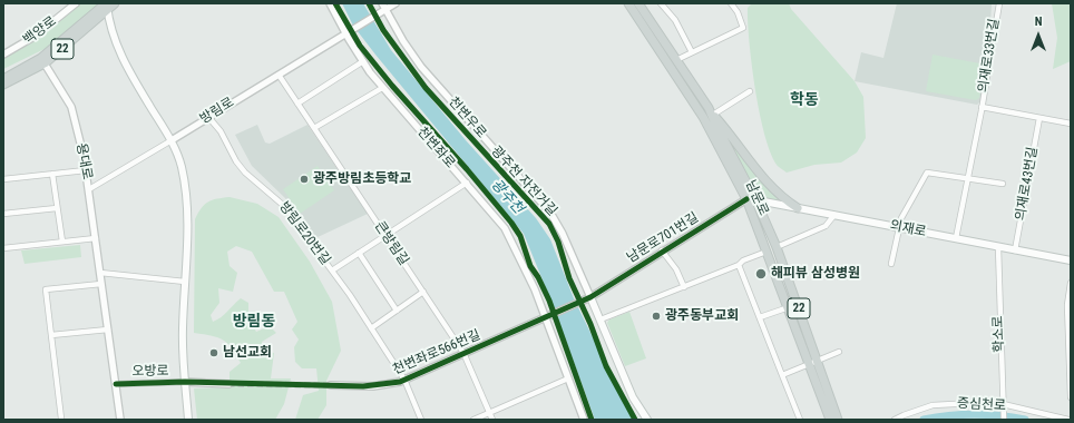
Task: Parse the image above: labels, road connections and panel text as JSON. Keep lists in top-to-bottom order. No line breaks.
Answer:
{"streets":{"main road":["22","천변우로","남문로","의재로","오방로"],"street":["백양로","의재로33번길","방림로","천변좌로","용대로","의재로43번길","방림로20번길","남문로701번길","큰방림길","학소로","천변좌로566번길","증심천로"],"cycle path":["광주천 자전거길"]},"crossings":[["22","용대로"],["22","오방로"],["의재로33번길","의재로43번길"],["의재로33번길","의재로"],["방림로","천변우로"],["방림로","천변좌로"],["방림로","용대로"],["방림로","방림로20번길"],["방림로","큰방림길"],["방림로","오방로"],["천변우로","남문로701번길"],["천변좌로","남문로701번길"],["천변좌로","천변좌로566번길"],["용대로","오방로"],["의재로43번길","의재로"],["남문로","의재로"],["남문로","남문로701번길"],["의재로","남문로701번길"],["의재로","학소로"],["방림로20번길","천변좌로566번길"],["남문로701번길","천변좌로566번길"],["큰방림길","천변좌로566번길"],["학소로","증심천로"]],"districts":["학동","방림동"],"water":["광주천"],"places":["광주방림초등학교","해피뷰 삼성병원","광주동부교회","남선교회"],"north":"top"}
